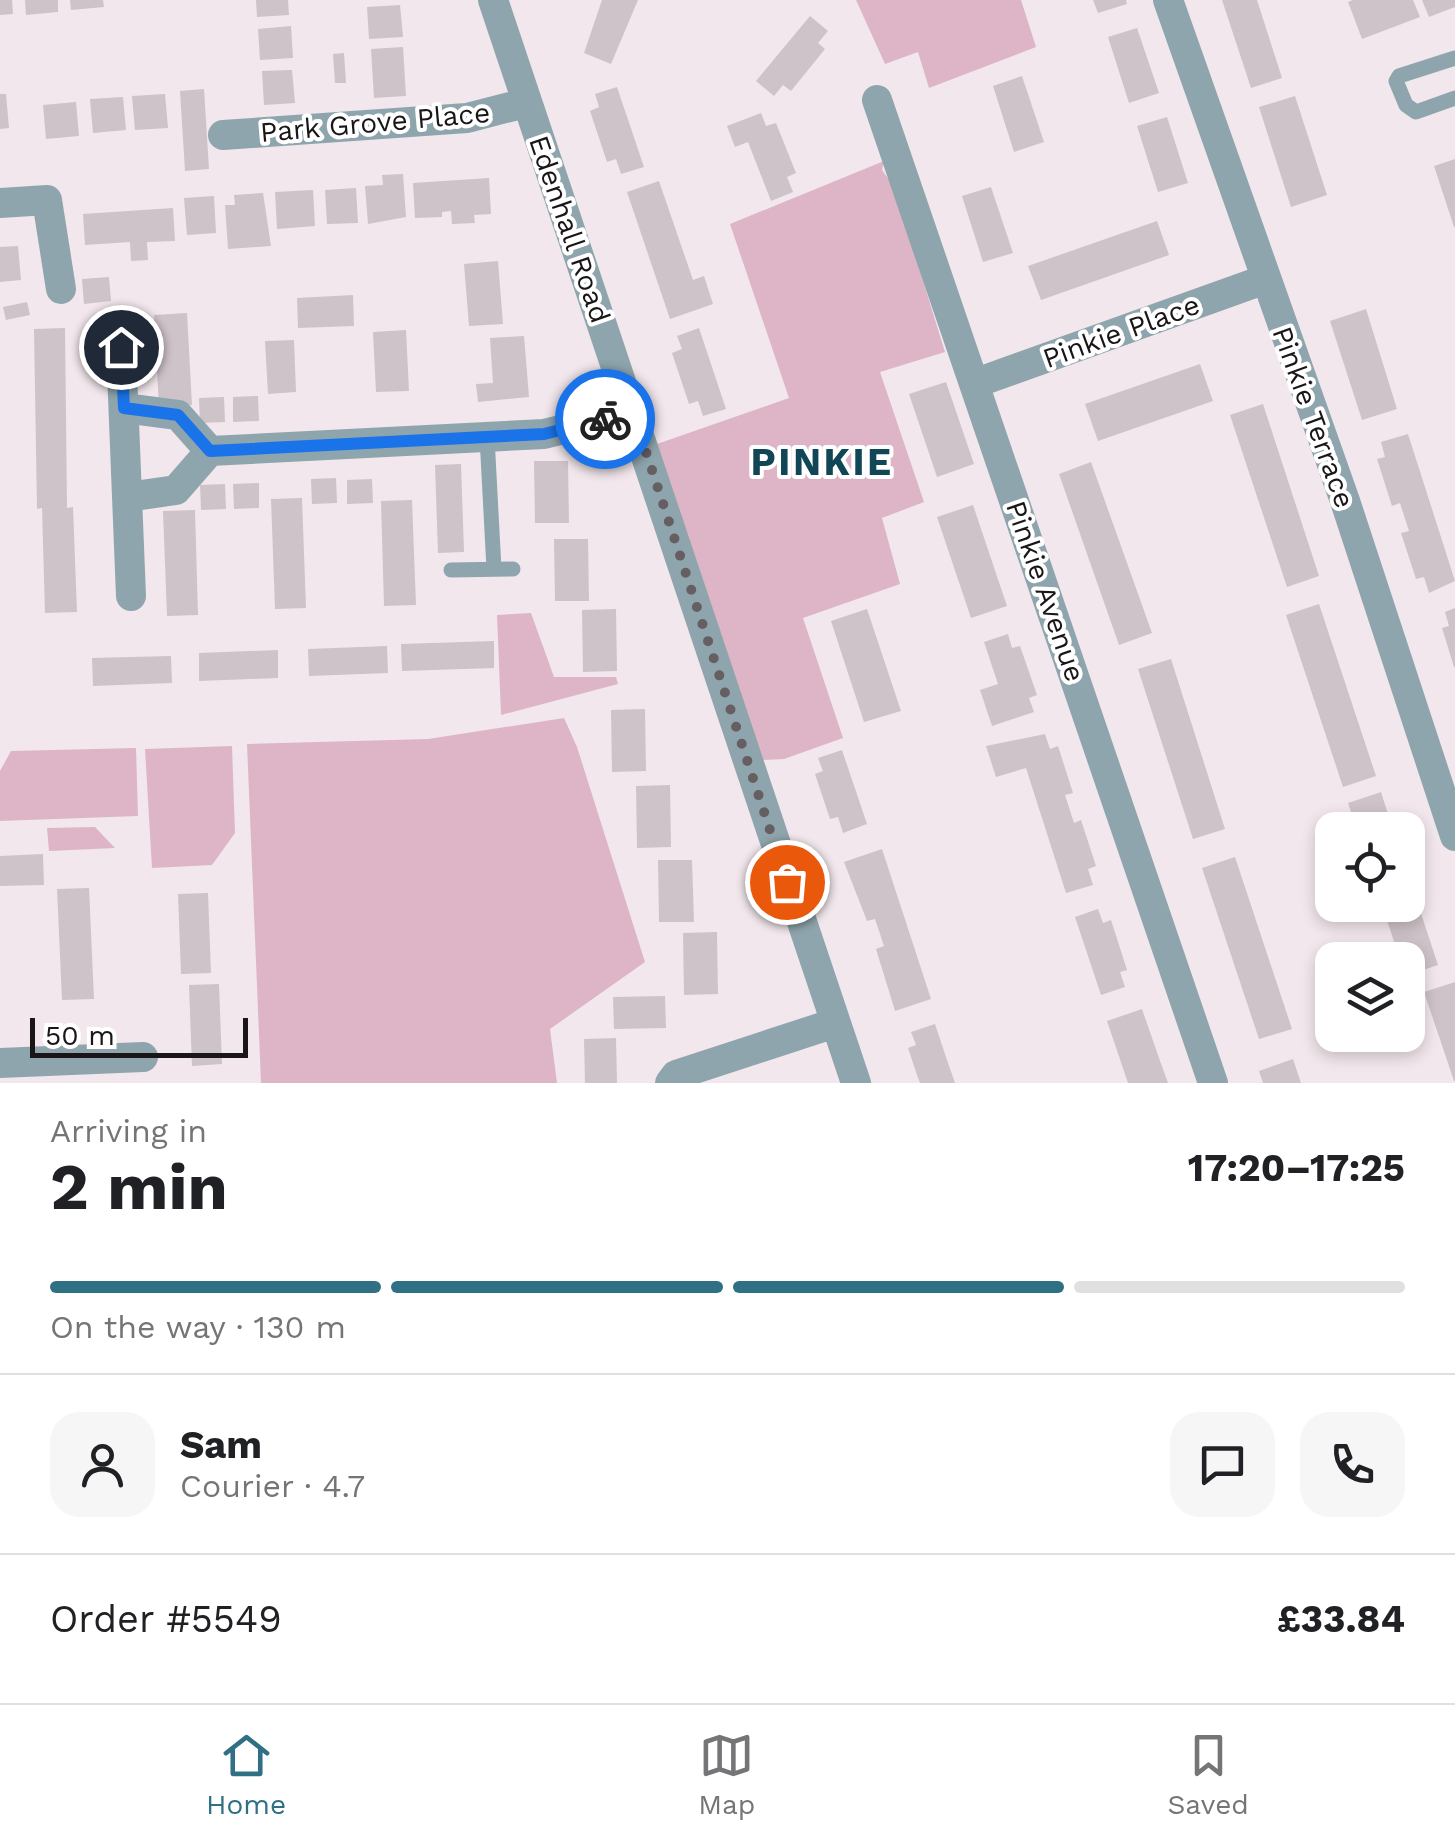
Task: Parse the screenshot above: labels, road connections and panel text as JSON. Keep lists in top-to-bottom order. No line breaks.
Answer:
{"streets":{"street":["Park Grove Place","Edenhall Road","Pinkie Place","Pinkie Terrace","Pinkie Avenue"]},"crossings":[["Park Grove Place","Edenhall Road"],["Pinkie Place","Pinkie Terrace"],["Pinkie Place","Pinkie Avenue"]],"districts":["PINKIE"],"scale_bar":"50 m","page":{"scale":"50 m","heading":["2 min","Arriving in","17:20–17:25"],"panel":["Sam","Courier · 4.7","Order #5549","£33.84"],"bar":"On the way · 130 m","tabs":["Home","Map","Saved"]}}
